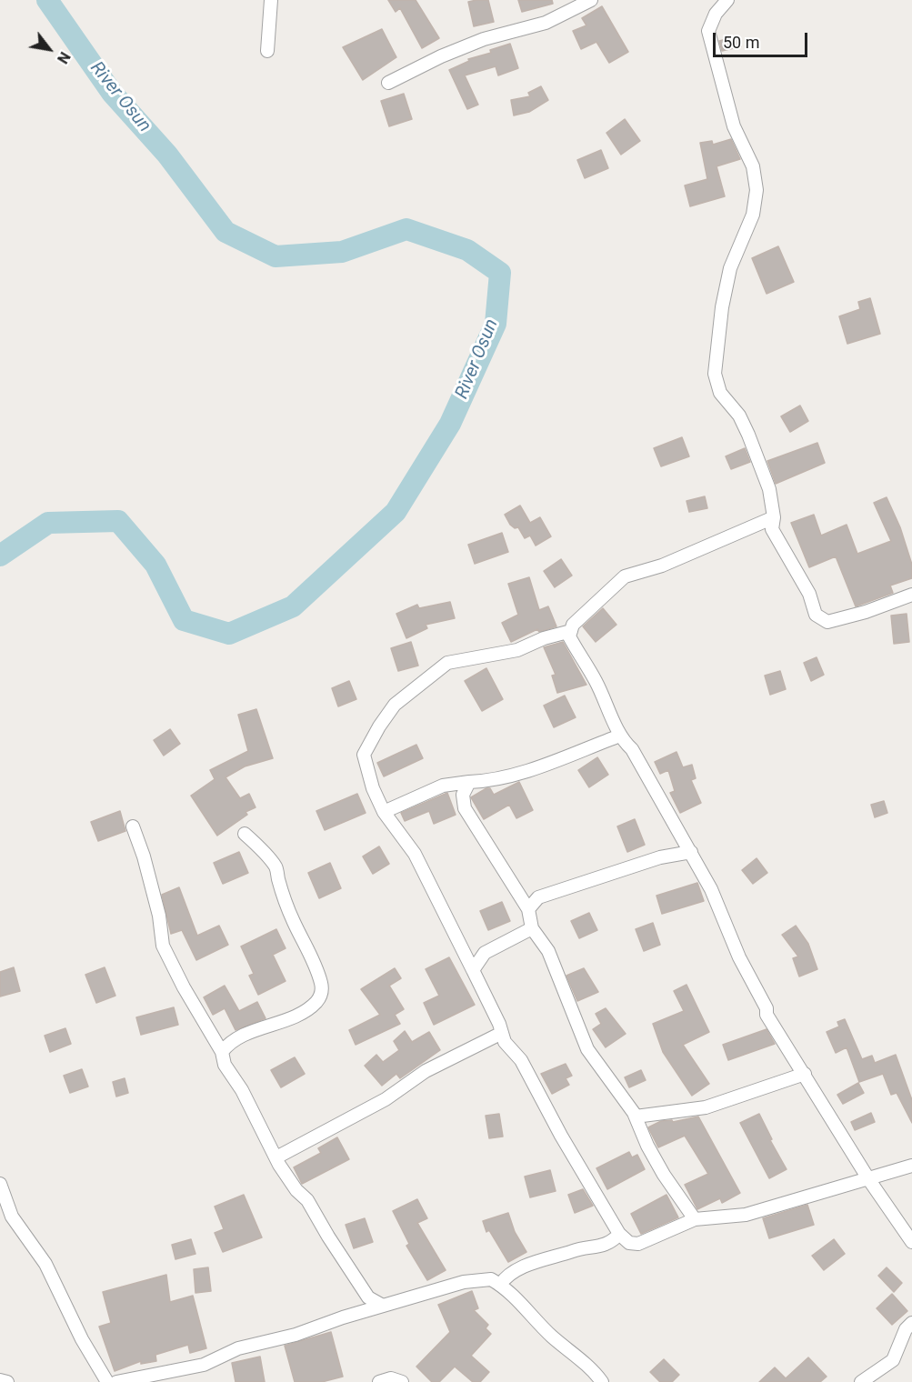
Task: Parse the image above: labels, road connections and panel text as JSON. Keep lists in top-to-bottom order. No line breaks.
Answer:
{"water":["River Osun"],"scale_bar":"50 m","north":"bottom right"}
